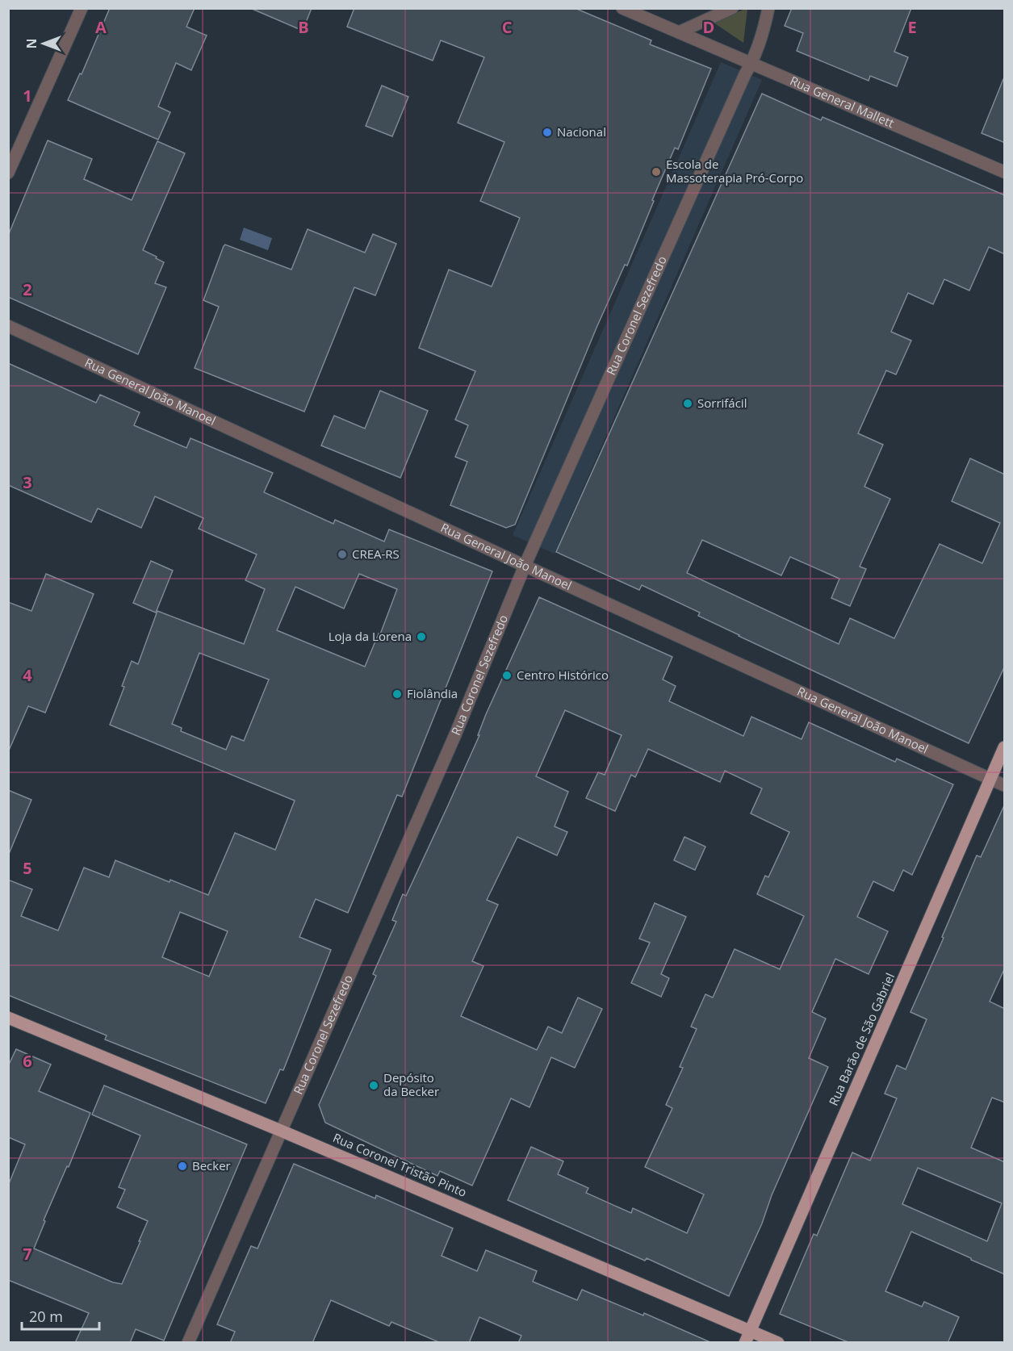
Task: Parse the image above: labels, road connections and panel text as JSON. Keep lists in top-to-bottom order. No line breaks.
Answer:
{"streets":{"main road":["Rua Barão de São Gabriel","Rua Coronel Tristão Pinto"],"street":["Rua General Mallett","Rua Coronel Sezefredo","Rua General João Manoel"]},"crossings":[["Rua General Mallett","Rua Coronel Sezefredo"],["Rua Coronel Sezefredo","Rua General João Manoel"],["Rua Coronel Sezefredo","Rua Coronel Tristão Pinto"],["Rua General João Manoel","Rua Barão de São Gabriel"],["Rua Barão de São Gabriel","Rua Coronel Tristão Pinto"]],"places":["Nacional","Escola de Massoterapia Pró-Corpo","Sorrifácil","CREA-RS","Loja da Lorena","Centro Histórico","Fiolândia","Depósito da Becker","Becker"],"scale_bar":"20 m","north":"left","grid":{"columns":["A","B","C","D","E"],"rows":["1","2","3","4","5","6","7"]}}
